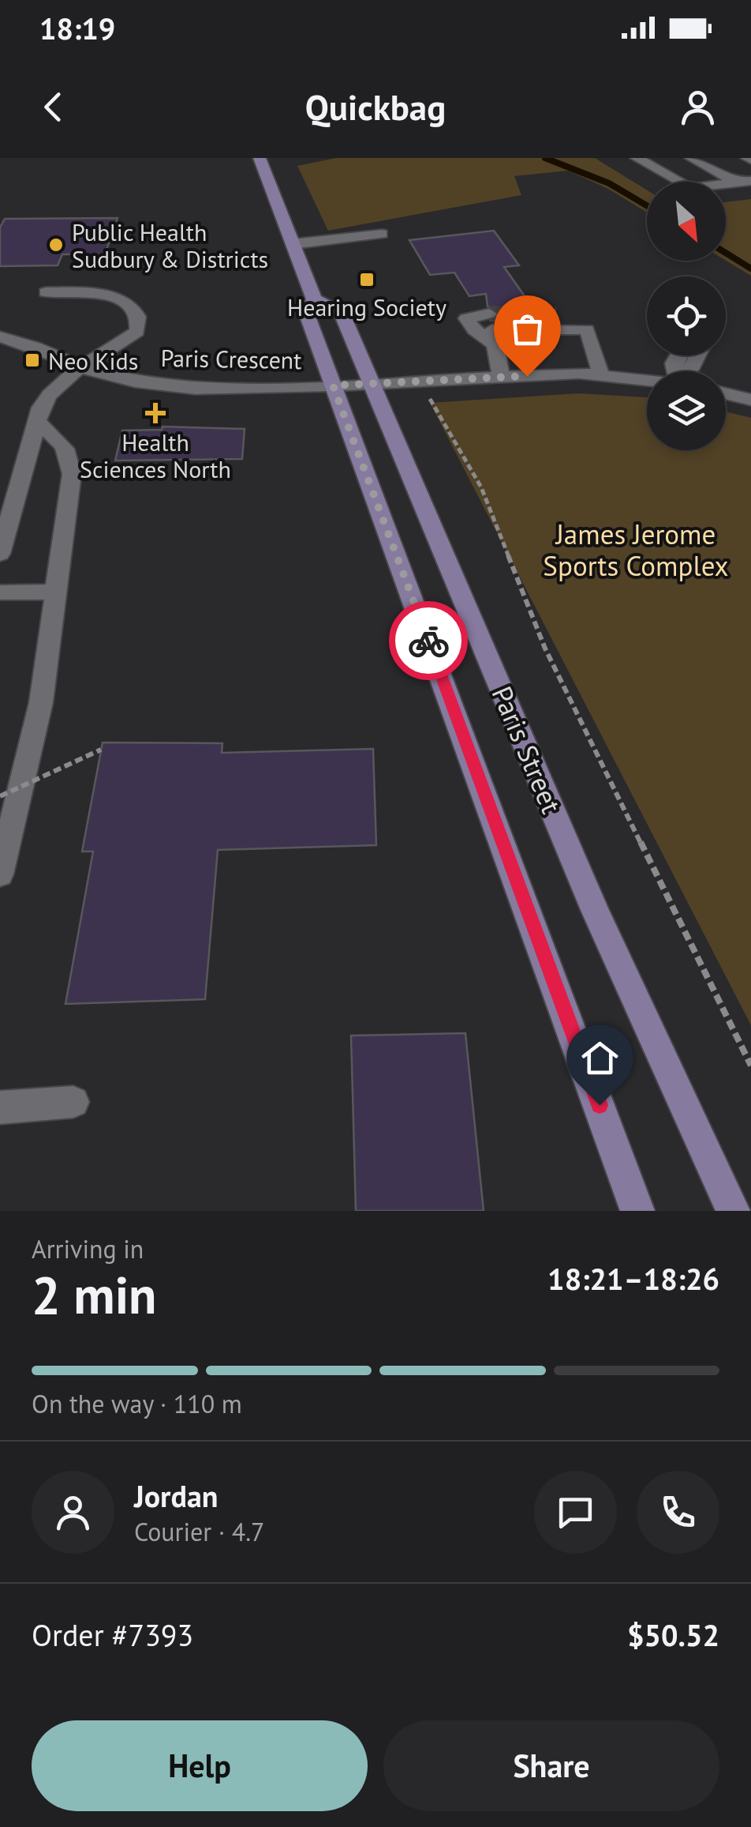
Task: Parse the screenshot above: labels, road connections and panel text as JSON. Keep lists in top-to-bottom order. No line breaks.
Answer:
{"streets":{"main road":["Paris Street"],"street":["Paris Crescent"]},"crossings":[["Paris Crescent","Paris Street"]],"parks":["James Jerome Sports Complex"],"places":{"other":["Public Health Sudbury & Districts"],"transit":["Hearing Society","Neo Kids"],"health":["Health Sciences North"]},"north":"bottom right","page":{"status":"18:19","header":"Quickbag","heading":["2 min","Arriving in","18:21–18:26"],"panel":["Jordan","Courier · 4.7","Order #7393","$50.52"],"bar":"On the way · 110 m","buttons":["Help","Share"]}}
